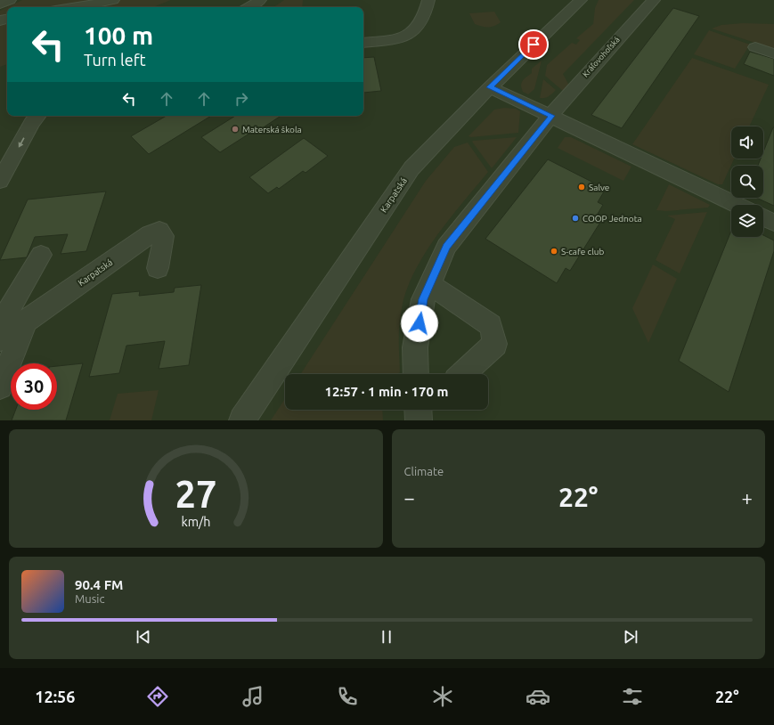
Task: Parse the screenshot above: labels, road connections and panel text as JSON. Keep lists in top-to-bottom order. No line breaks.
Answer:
{"streets":{"street":["Kráľovohoľská","Karpatská"]},"places":["Materská škola","Salve","COOP Jednota","S-cafe club"],"page":{"turn":["100 m","Turn left"],"limit":"30","trip":"12:57 · 1 min · 170 m","tile":"Climate","heat":["−","22°","+"],"song":["90.4 FM","Music"],"tabs":["12:56","22°"],"gauge":["27","km/h"]}}
